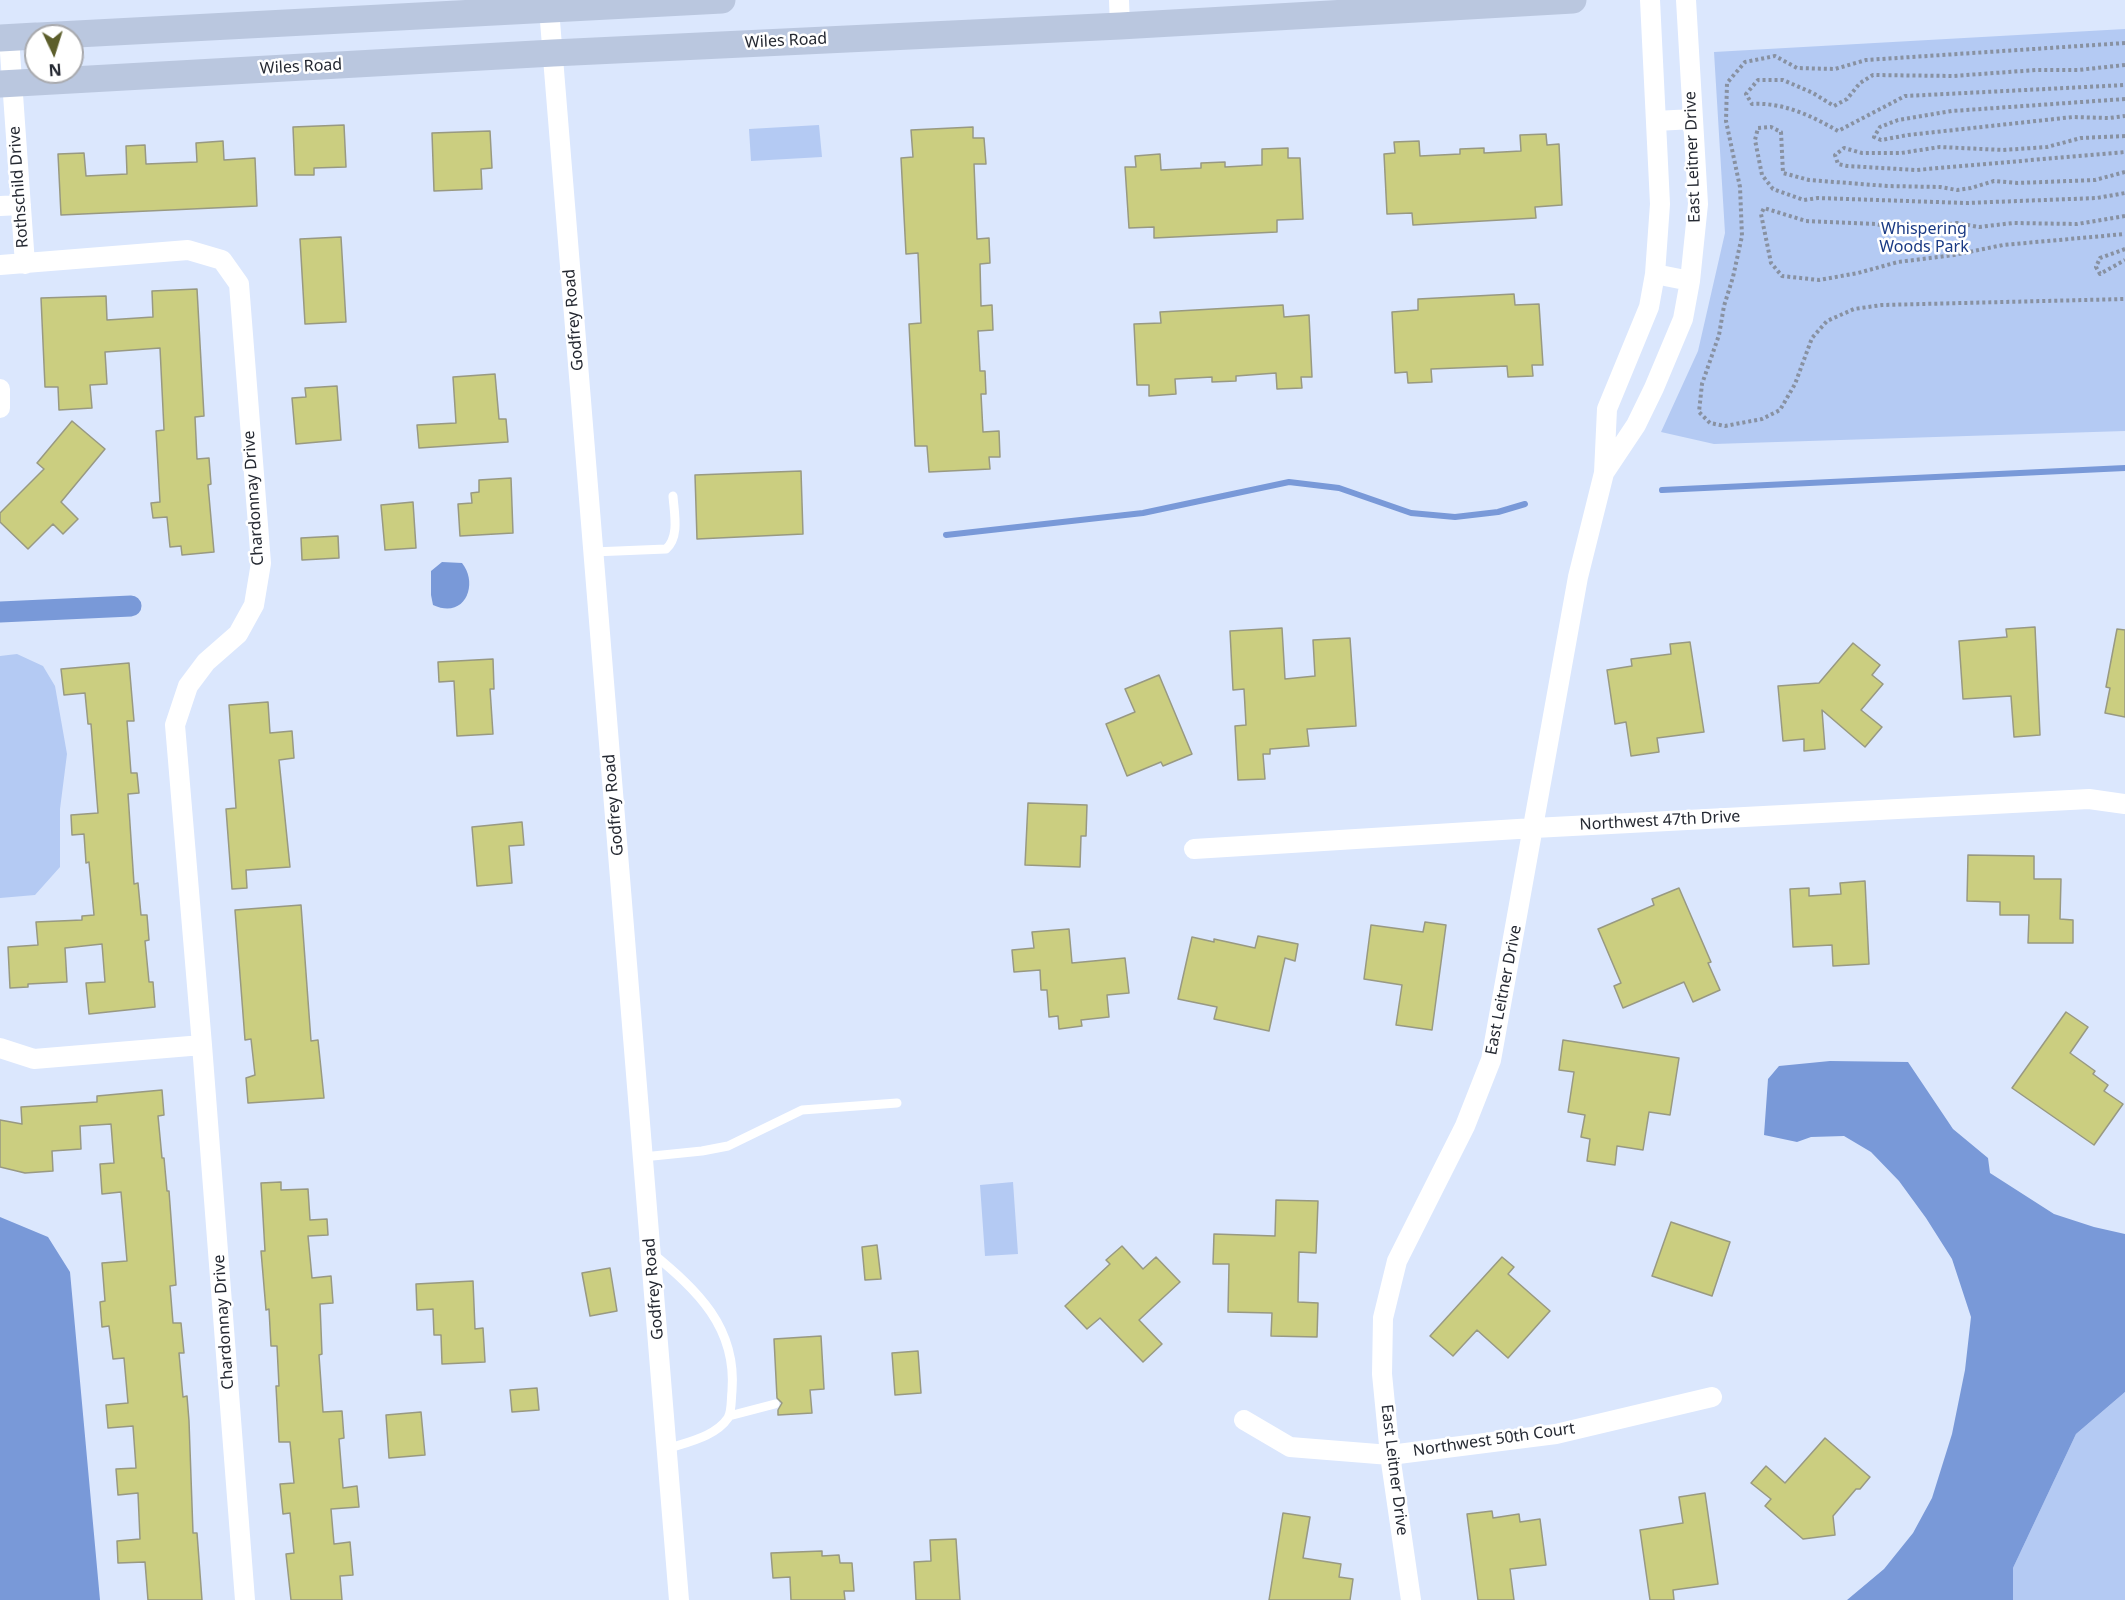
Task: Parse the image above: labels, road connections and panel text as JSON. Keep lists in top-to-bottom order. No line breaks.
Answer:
{"streets":{"main road":["Wiles Road"],"street":["East Leitner Drive","Rothschild Drive","Godfrey Road","Chardonnay Drive","Northwest 47th Drive","Northwest 50th Court"]},"crossings":[["Wiles Road","Rothschild Drive"],["Wiles Road","Godfrey Road"],["East Leitner Drive","Northwest 47th Drive"],["East Leitner Drive","Northwest 50th Court"],["Rothschild Drive","Chardonnay Drive"]],"parks":["Whispering Woods Park"],"north":"bottom"}
